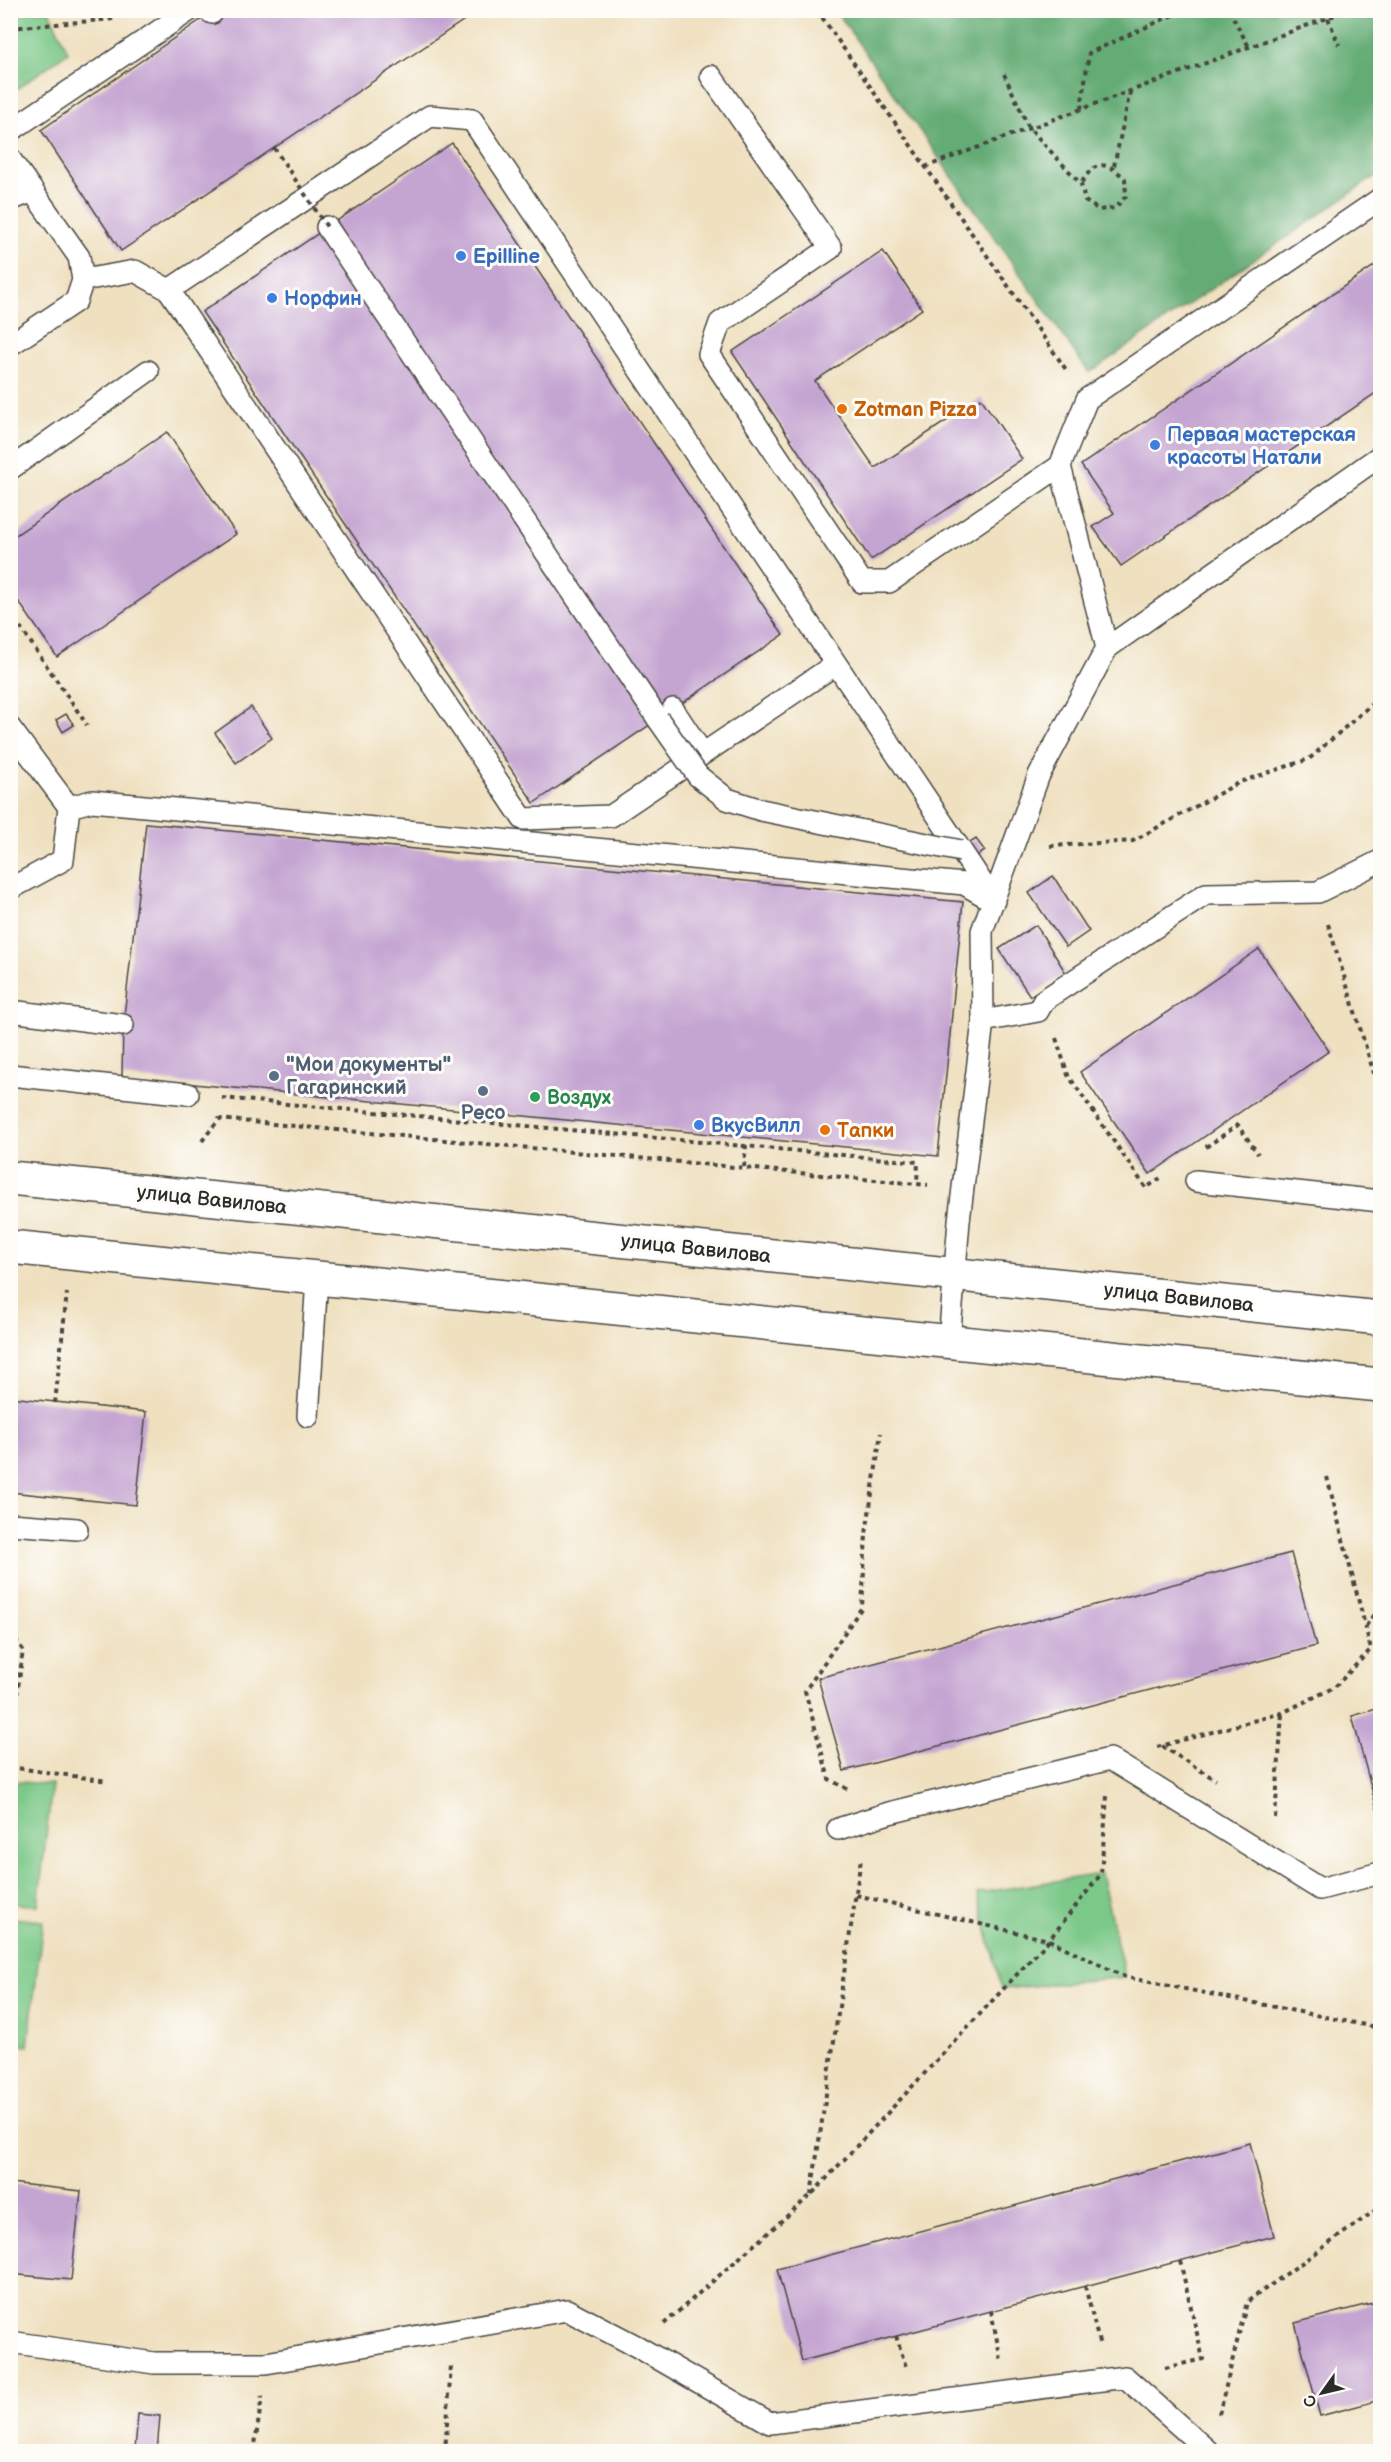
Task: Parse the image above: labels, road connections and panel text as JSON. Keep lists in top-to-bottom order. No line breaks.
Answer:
{"streets":{"street":["улица Вавилова"]},"places":["Epilline","Норфин","Zotman Pizza","Первая мастерская красоты Натали","\"Мои документы\" Гагаринский","Ресо","Воздух","ВкусВилл","Тапки"],"north":"bottom left"}
